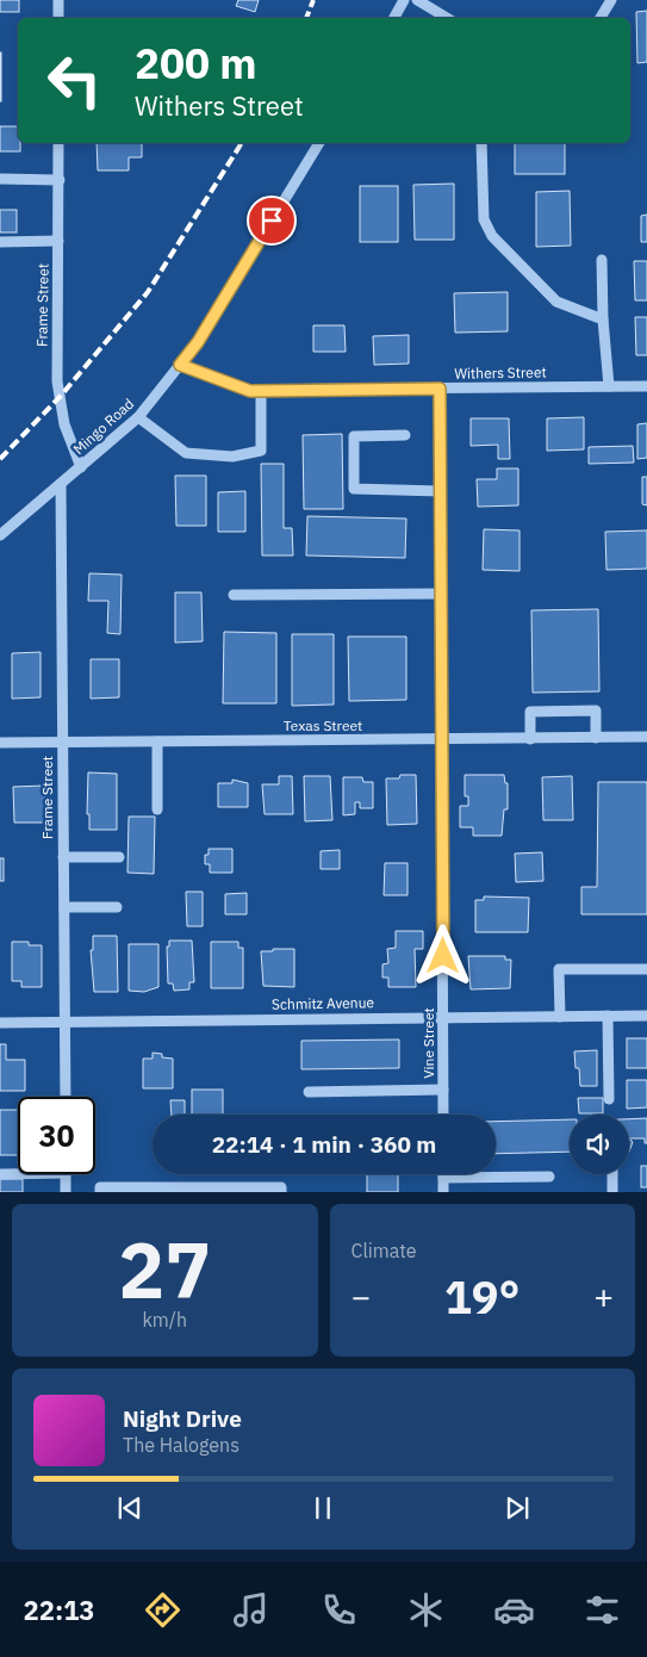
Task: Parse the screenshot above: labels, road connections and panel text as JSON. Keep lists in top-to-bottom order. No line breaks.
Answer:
{"streets":{"street":["Frame Street","Withers Street","Mingo Road","Texas Street","Schmitz Avenue","Vine Street"]},"crossings":[["Frame Street","Mingo Road"],["Frame Street","Texas Street"],["Frame Street","Schmitz Avenue"],["Withers Street","Mingo Road"],["Withers Street","Vine Street"],["Texas Street","Vine Street"],["Schmitz Avenue","Vine Street"]],"page":{"turn":["200 m","Withers Street"],"limit":"30","trip":"22:14 · 1 min · 360 m","tile":[["27","km/h"],"Climate"],"heat":["−","19°","+"],"song":["Night Drive","The Halogens"],"tabs":"22:13"}}
